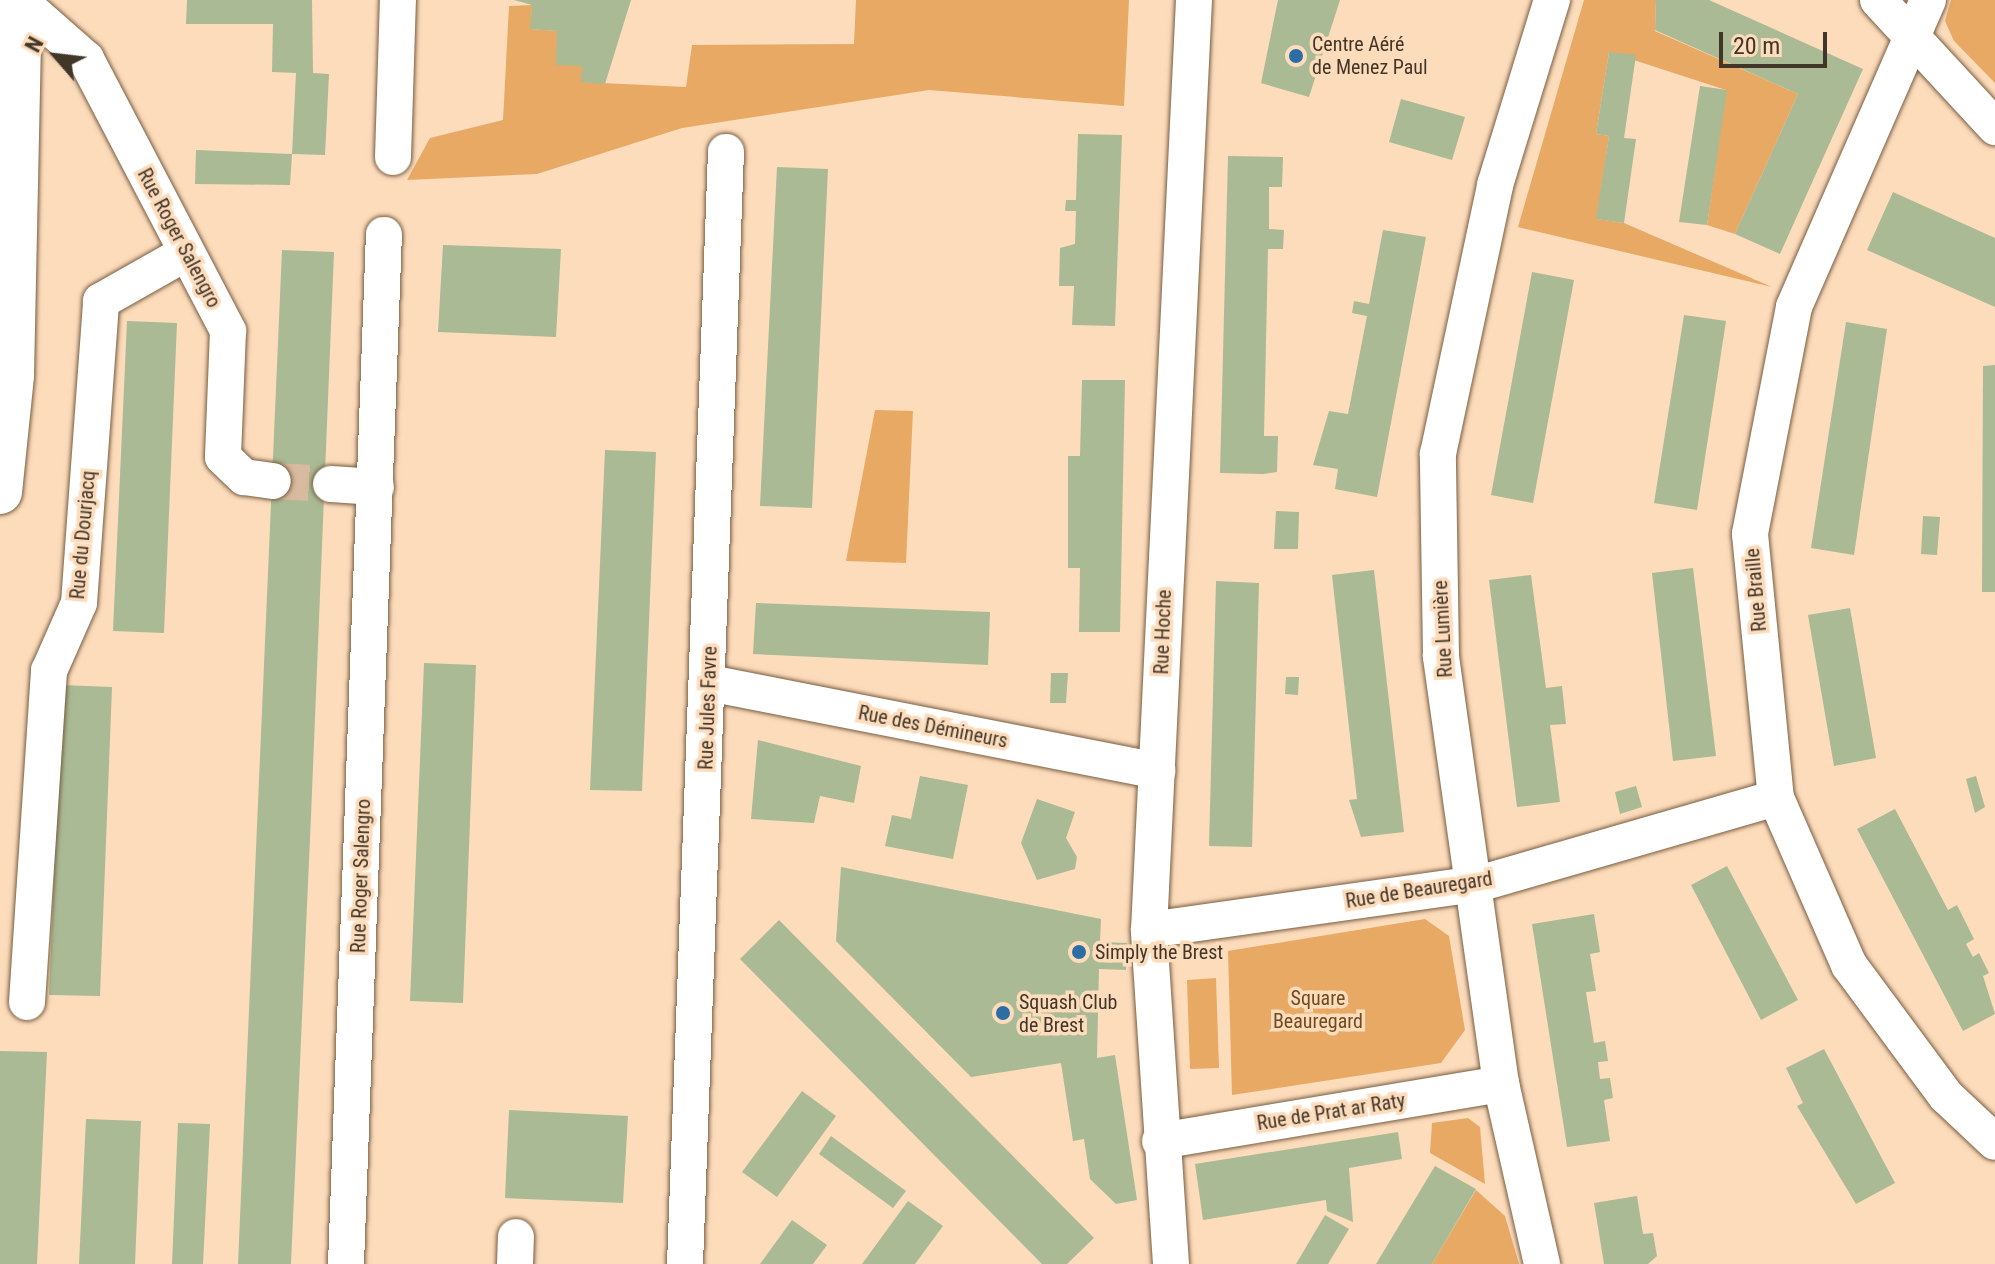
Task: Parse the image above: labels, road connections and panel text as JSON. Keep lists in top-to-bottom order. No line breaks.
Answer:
{"streets":{"street":["Rue Roger Salengro","Rue du Dourjacq","Rue Braille","Rue Lumière","Rue Hoche","Rue Jules Favre","Rue des Démineurs","Rue de Beauregard","Rue de Prat ar Raty"]},"crossings":[["Rue Roger Salengro","Rue du Dourjacq"],["Rue Braille","Rue de Beauregard"],["Rue Lumière","Rue de Beauregard"],["Rue Lumière","Rue de Prat ar Raty"],["Rue Hoche","Rue des Démineurs"],["Rue Hoche","Rue de Beauregard"],["Rue Hoche","Rue de Prat ar Raty"],["Rue Jules Favre","Rue des Démineurs"]],"parks":["Square Beauregard"],"places":["Centre Aéré de Menez Paul","Simply the Brest","Squash Club de Brest"],"scale_bar":"20 m","north":"top left"}
